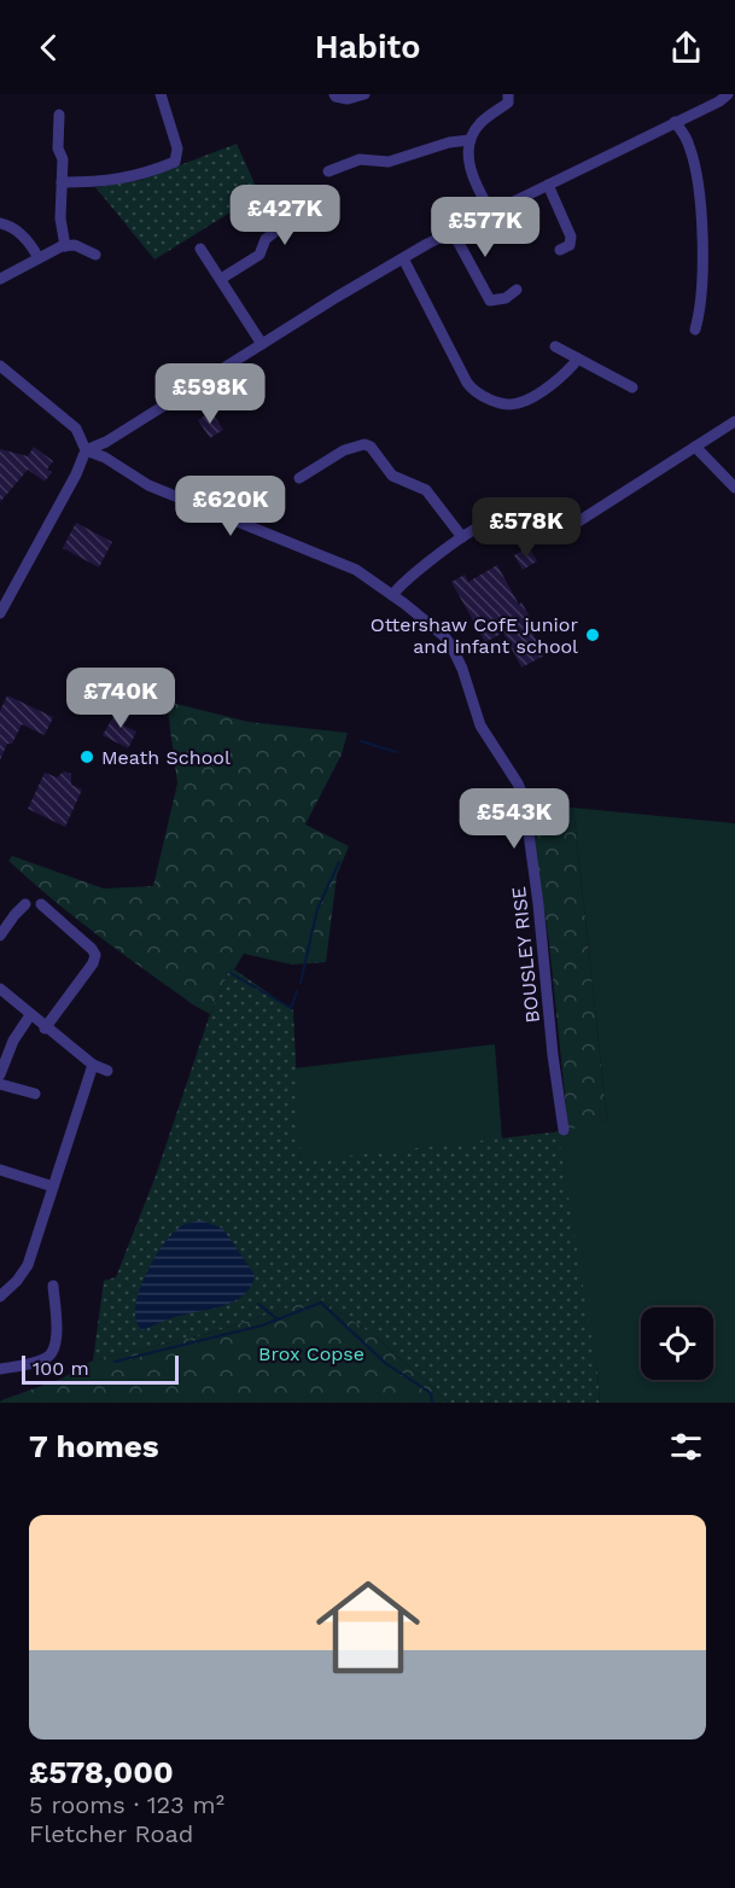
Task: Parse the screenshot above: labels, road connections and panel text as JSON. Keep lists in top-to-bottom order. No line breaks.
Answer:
{"streets":{"street":["BOUSLEY RISE"]},"parks":["Brox Copse"],"places":["Ottershaw CofE junior and infant school","Meath School"],"scale_bar":"100 m","page":{"header":"Habito","price":["£427K","£577K","£598K","£620K","£578K","£740K","£543K"],"scale":"100 m","heading":"7 homes","list":[{"name":"£578,000","note":"5 rooms · 123 m² · Fletcher Road"}]}}
